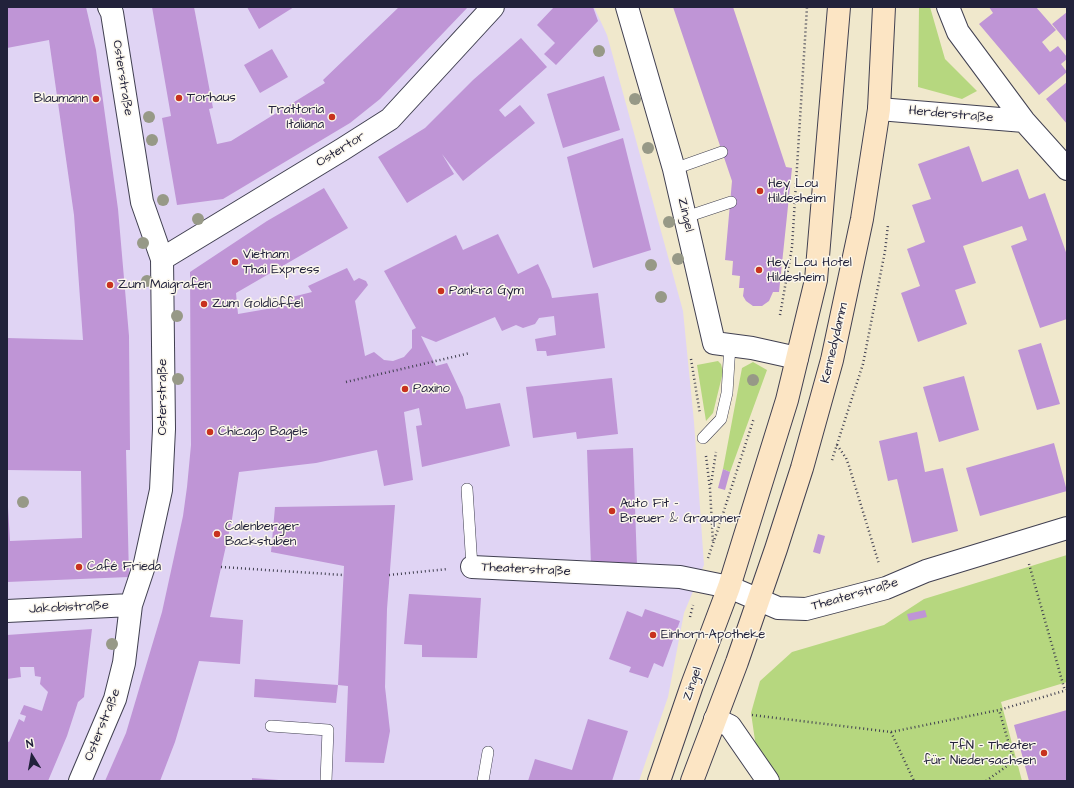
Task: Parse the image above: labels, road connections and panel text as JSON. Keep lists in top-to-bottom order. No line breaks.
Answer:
{"streets":{"main road":["Zingel","Kennedydamm"],"street":["Osterstraße","Herderstraße","Ostertor","Theaterstraße","Jakobistraße"]},"crossings":[["Osterstraße","Ostertor"],["Osterstraße","Jakobistraße"],["Herderstraße","Kennedydamm"],["Zingel","Theaterstraße"],["Kennedydamm","Theaterstraße"]],"places":["Torhaus","Blaumann","Trattoria Italiana","Hey Lou Hildesheim","Vietnam Thai Express","Hey Lou Hotel Hildesheim","Zum Maigrafen","Pankra Gym","Zum Goldlöffel","Paxino","Chicago Bagels","Auto Fit - Breuer & Graupner","Calenberger Backstuben","Café Frieda","Einhorn-Apotheke","TfN - Theater für Niedersachsen"],"north":"top"}
